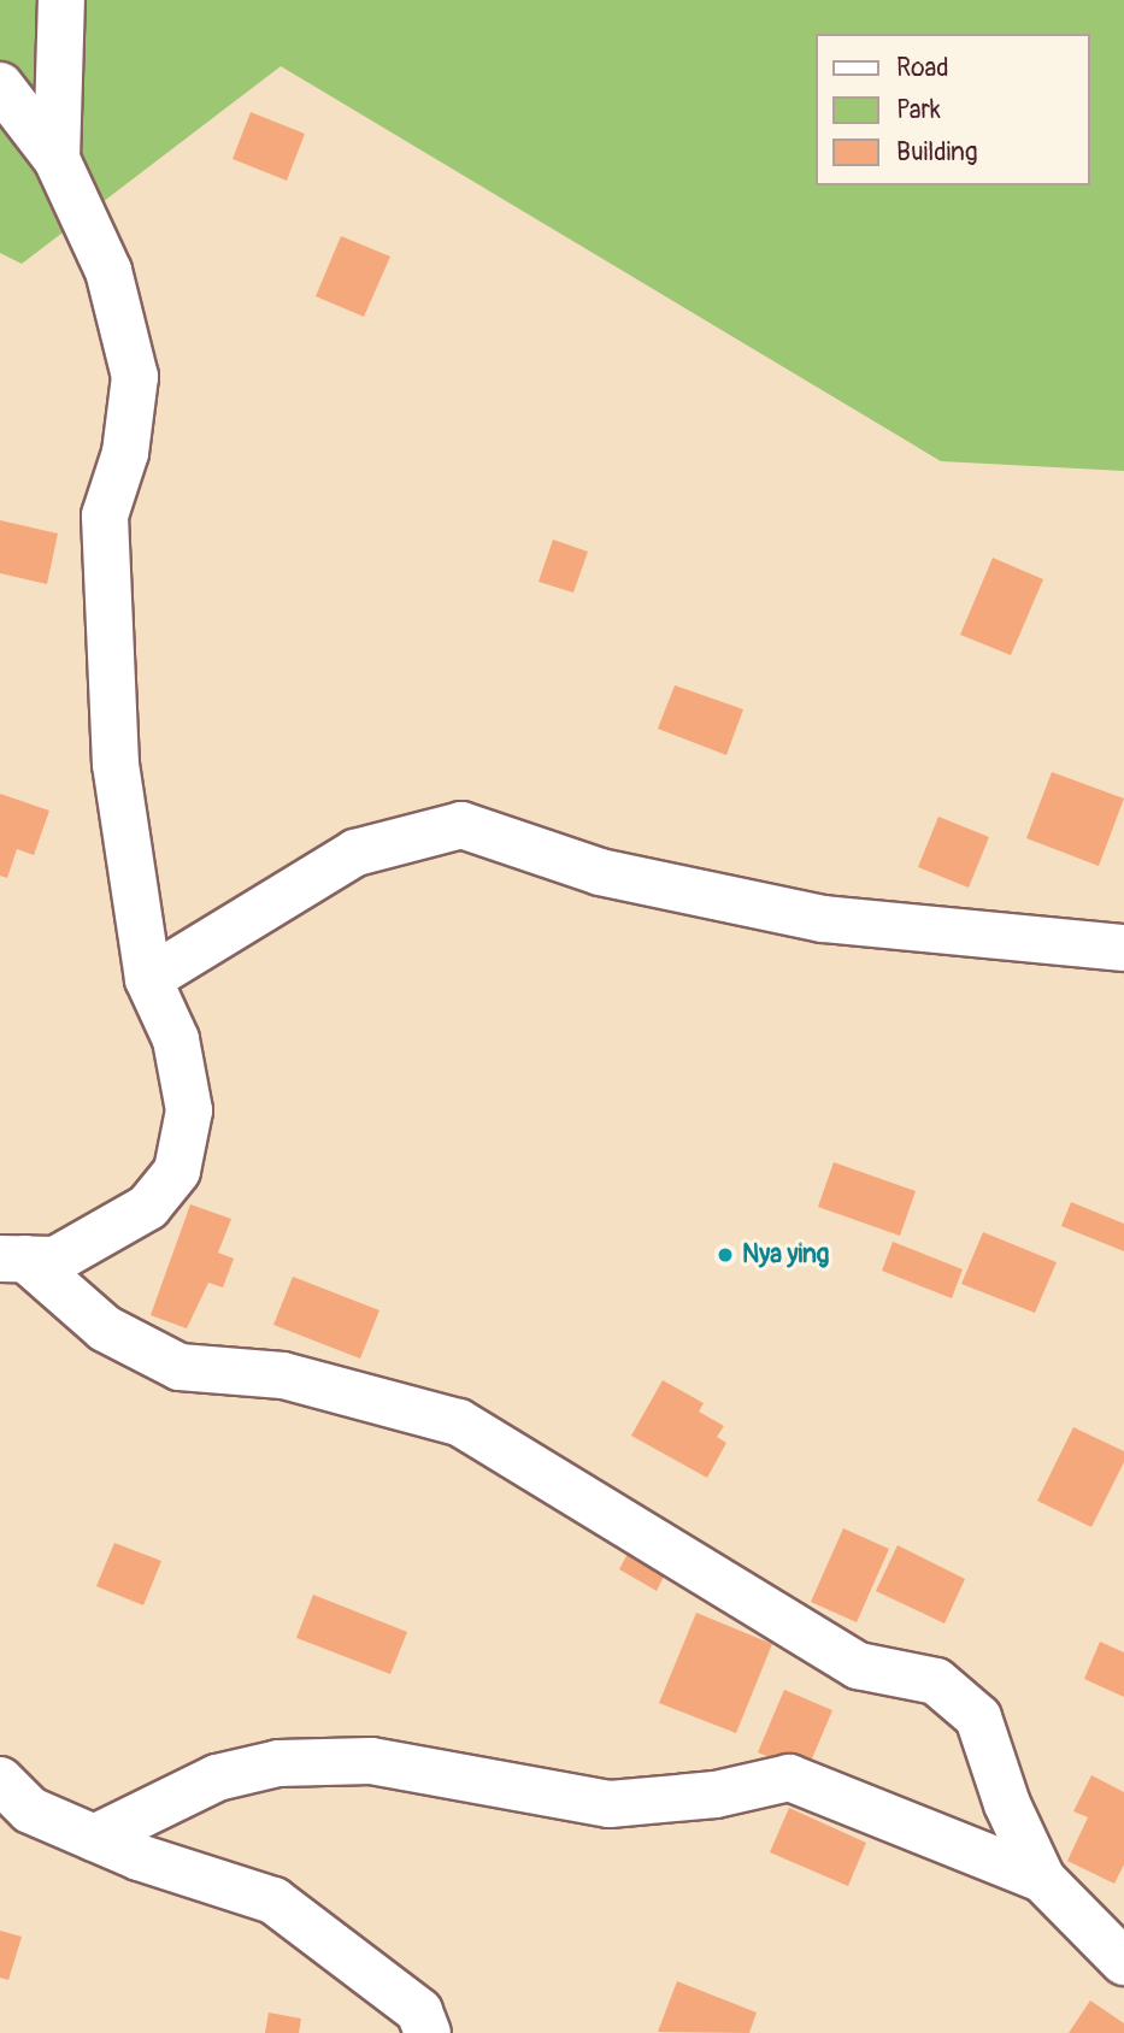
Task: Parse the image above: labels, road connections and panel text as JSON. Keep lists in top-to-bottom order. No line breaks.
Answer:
{"places":["Nya ying"],"legend":["Road","Park","Building"]}
